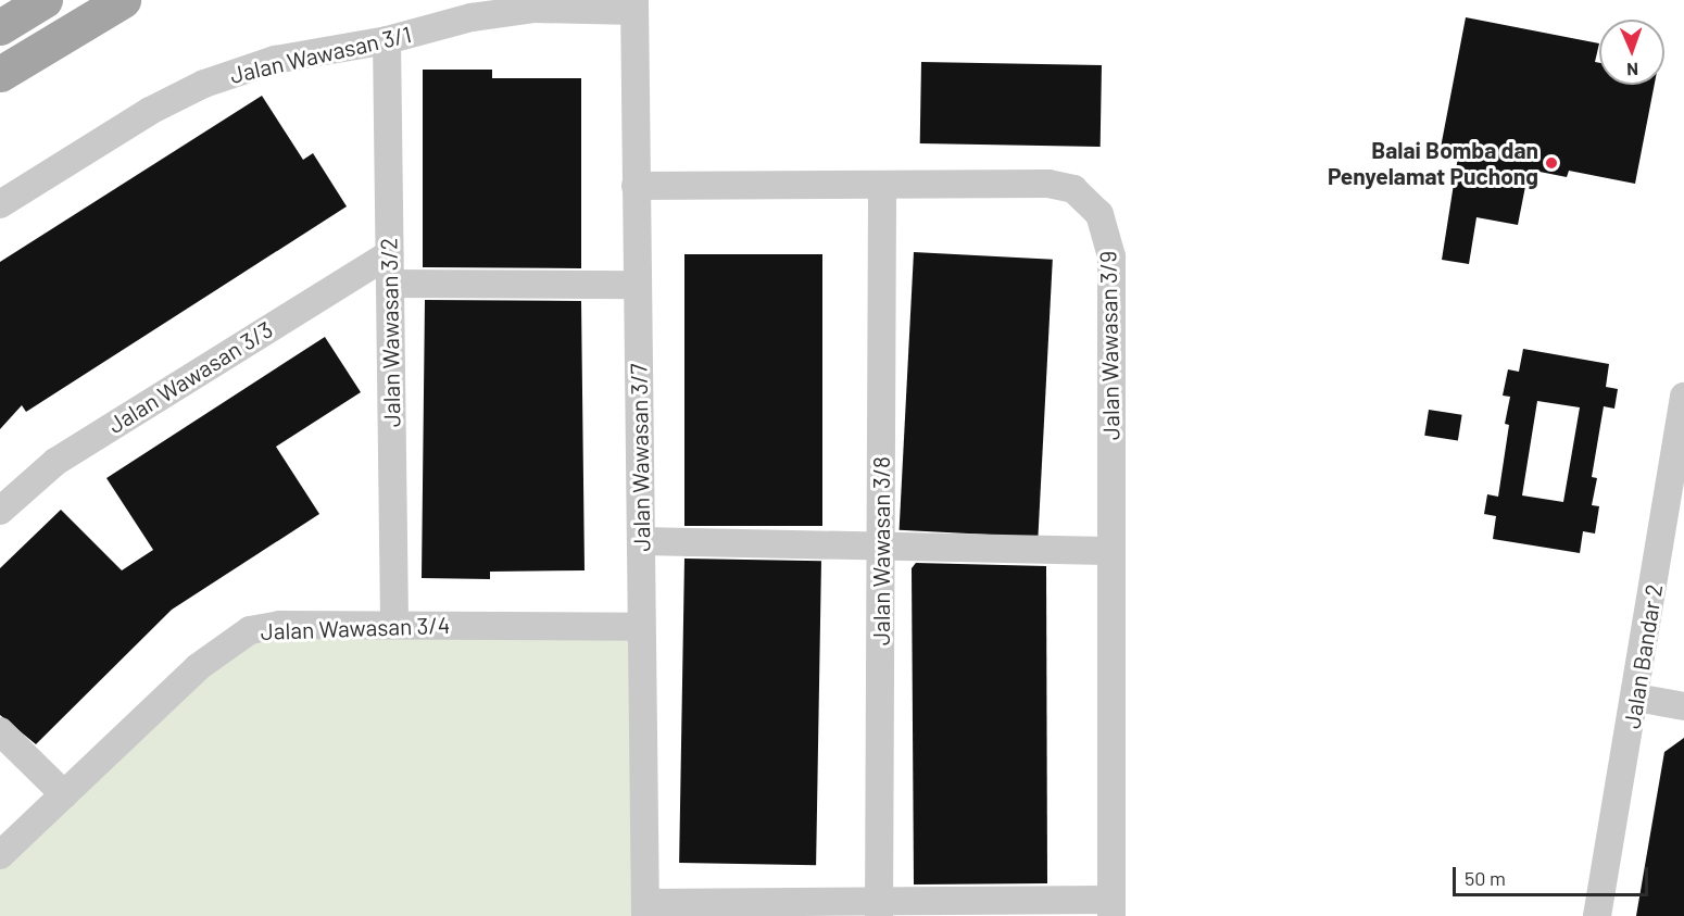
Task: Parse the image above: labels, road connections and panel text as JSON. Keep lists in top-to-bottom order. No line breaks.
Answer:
{"streets":{"street":["Jalan Wawasan 3/1","Jalan Wawasan 3/2","Jalan Wawasan 3/9","Jalan Wawasan 3/3","Jalan Wawasan 3/7","Jalan Wawasan 3/8","Jalan Wawasan 3/4","Jalan Bandar 2"]},"crossings":[["Jalan Wawasan 3/1","Jalan Wawasan 3/2"],["Jalan Wawasan 3/1","Jalan Wawasan 3/7"],["Jalan Wawasan 3/2","Jalan Wawasan 3/3"],["Jalan Wawasan 3/2","Jalan Wawasan 3/4"],["Jalan Wawasan 3/9","Jalan Wawasan 3/7"],["Jalan Wawasan 3/9","Jalan Wawasan 3/8"],["Jalan Wawasan 3/7","Jalan Wawasan 3/4"]],"places":["Balai Bomba dan Penyelamat Puchong"],"scale_bar":"50 m","north":"bottom"}
